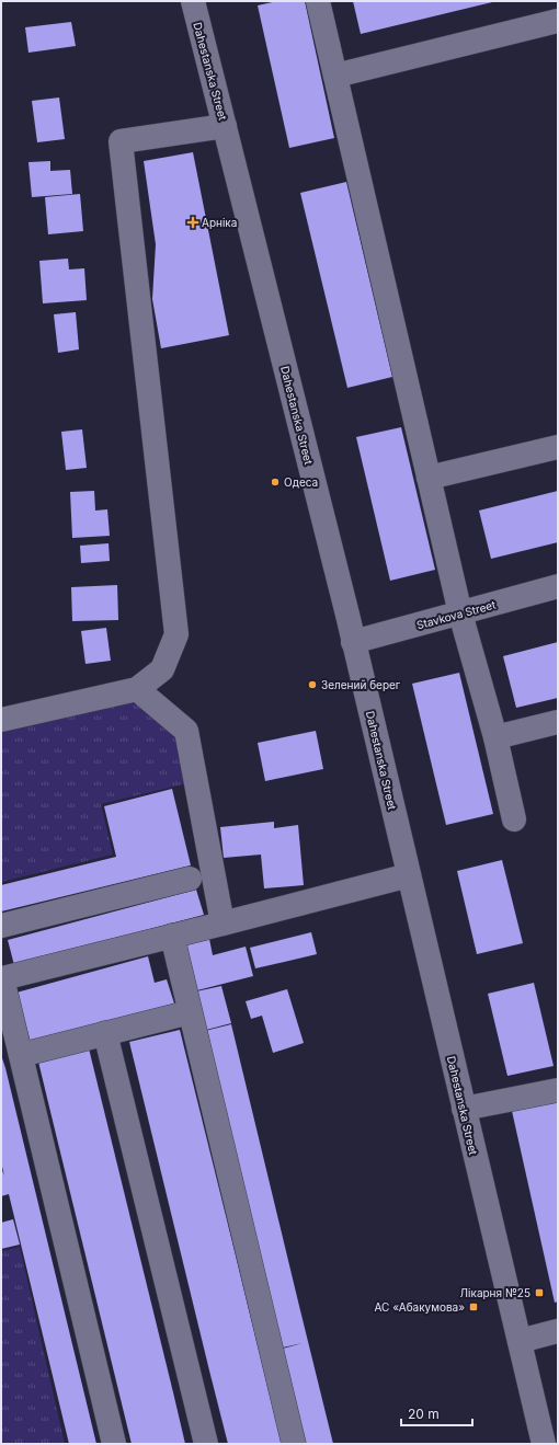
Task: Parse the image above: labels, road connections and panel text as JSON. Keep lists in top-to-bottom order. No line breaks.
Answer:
{"streets":{"street":["Dahestanska Street","Stavkova Street"]},"crossings":[["Dahestanska Street","Stavkova Street"]],"places":{"health":["Арніка"],"other":["Одеса","Зелений берег"],"transit":["Лікарня №25","АС «Абакумова»"]},"scale_bar":"20 m"}
